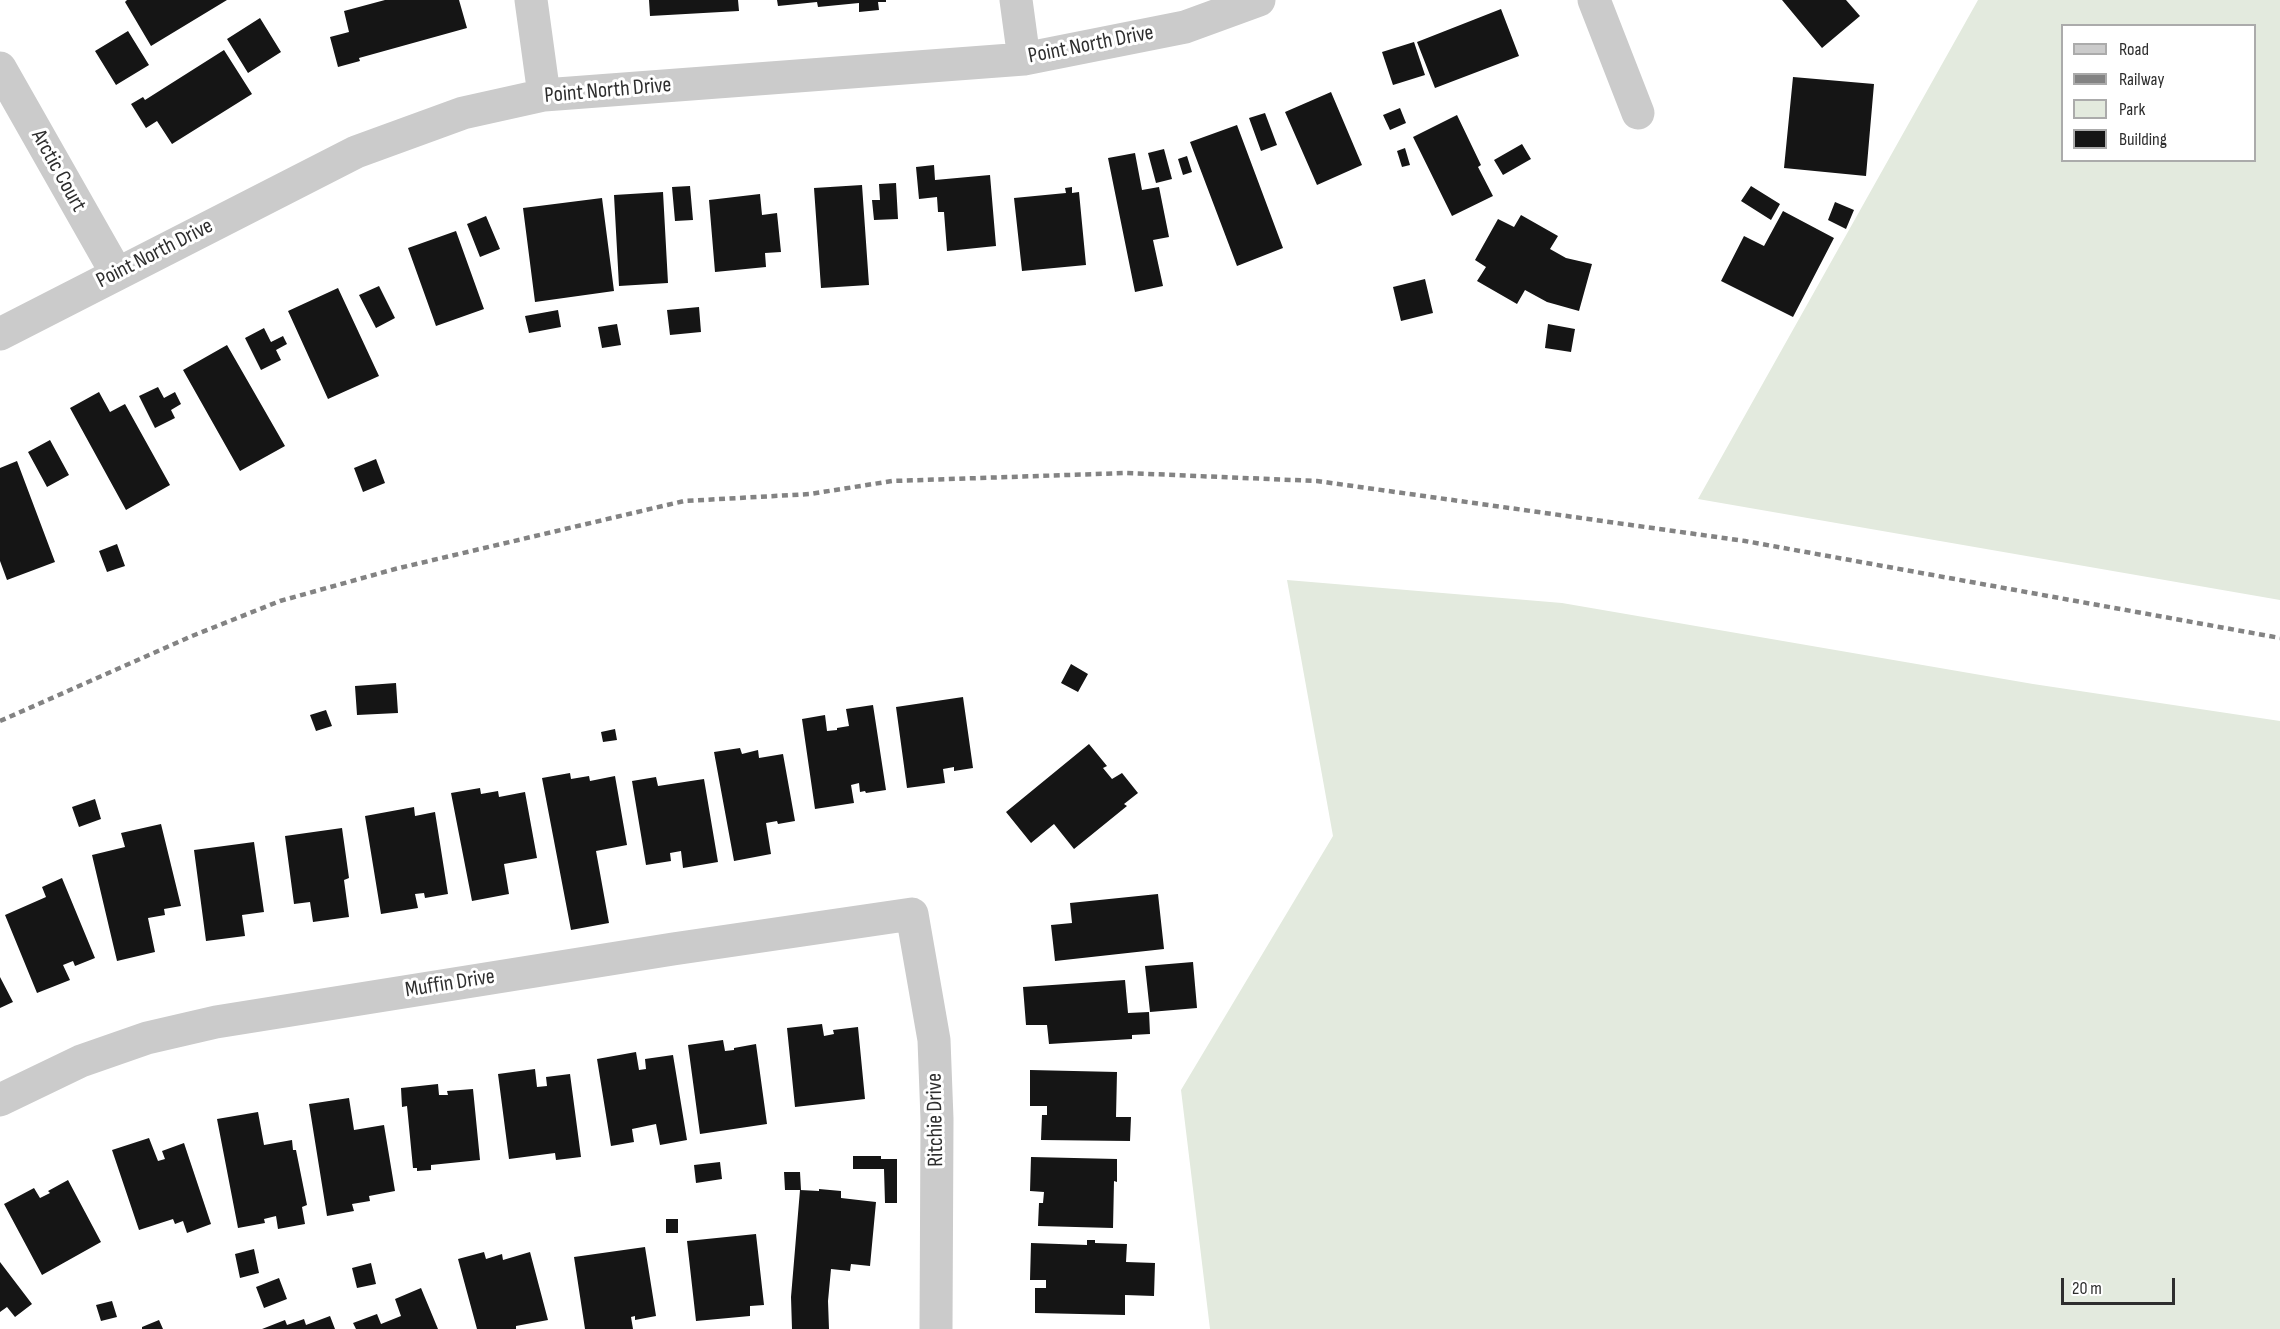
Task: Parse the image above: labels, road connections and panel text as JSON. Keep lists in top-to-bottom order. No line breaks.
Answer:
{"streets":{"street":["Point North Drive","Arctic Court","Muffin Drive","Ritchie Drive"]},"crossings":[["Point North Drive","Arctic Court"],["Muffin Drive","Ritchie Drive"]],"legend":["Road","Railway","Park","Building"],"scale_bar":"20 m"}
